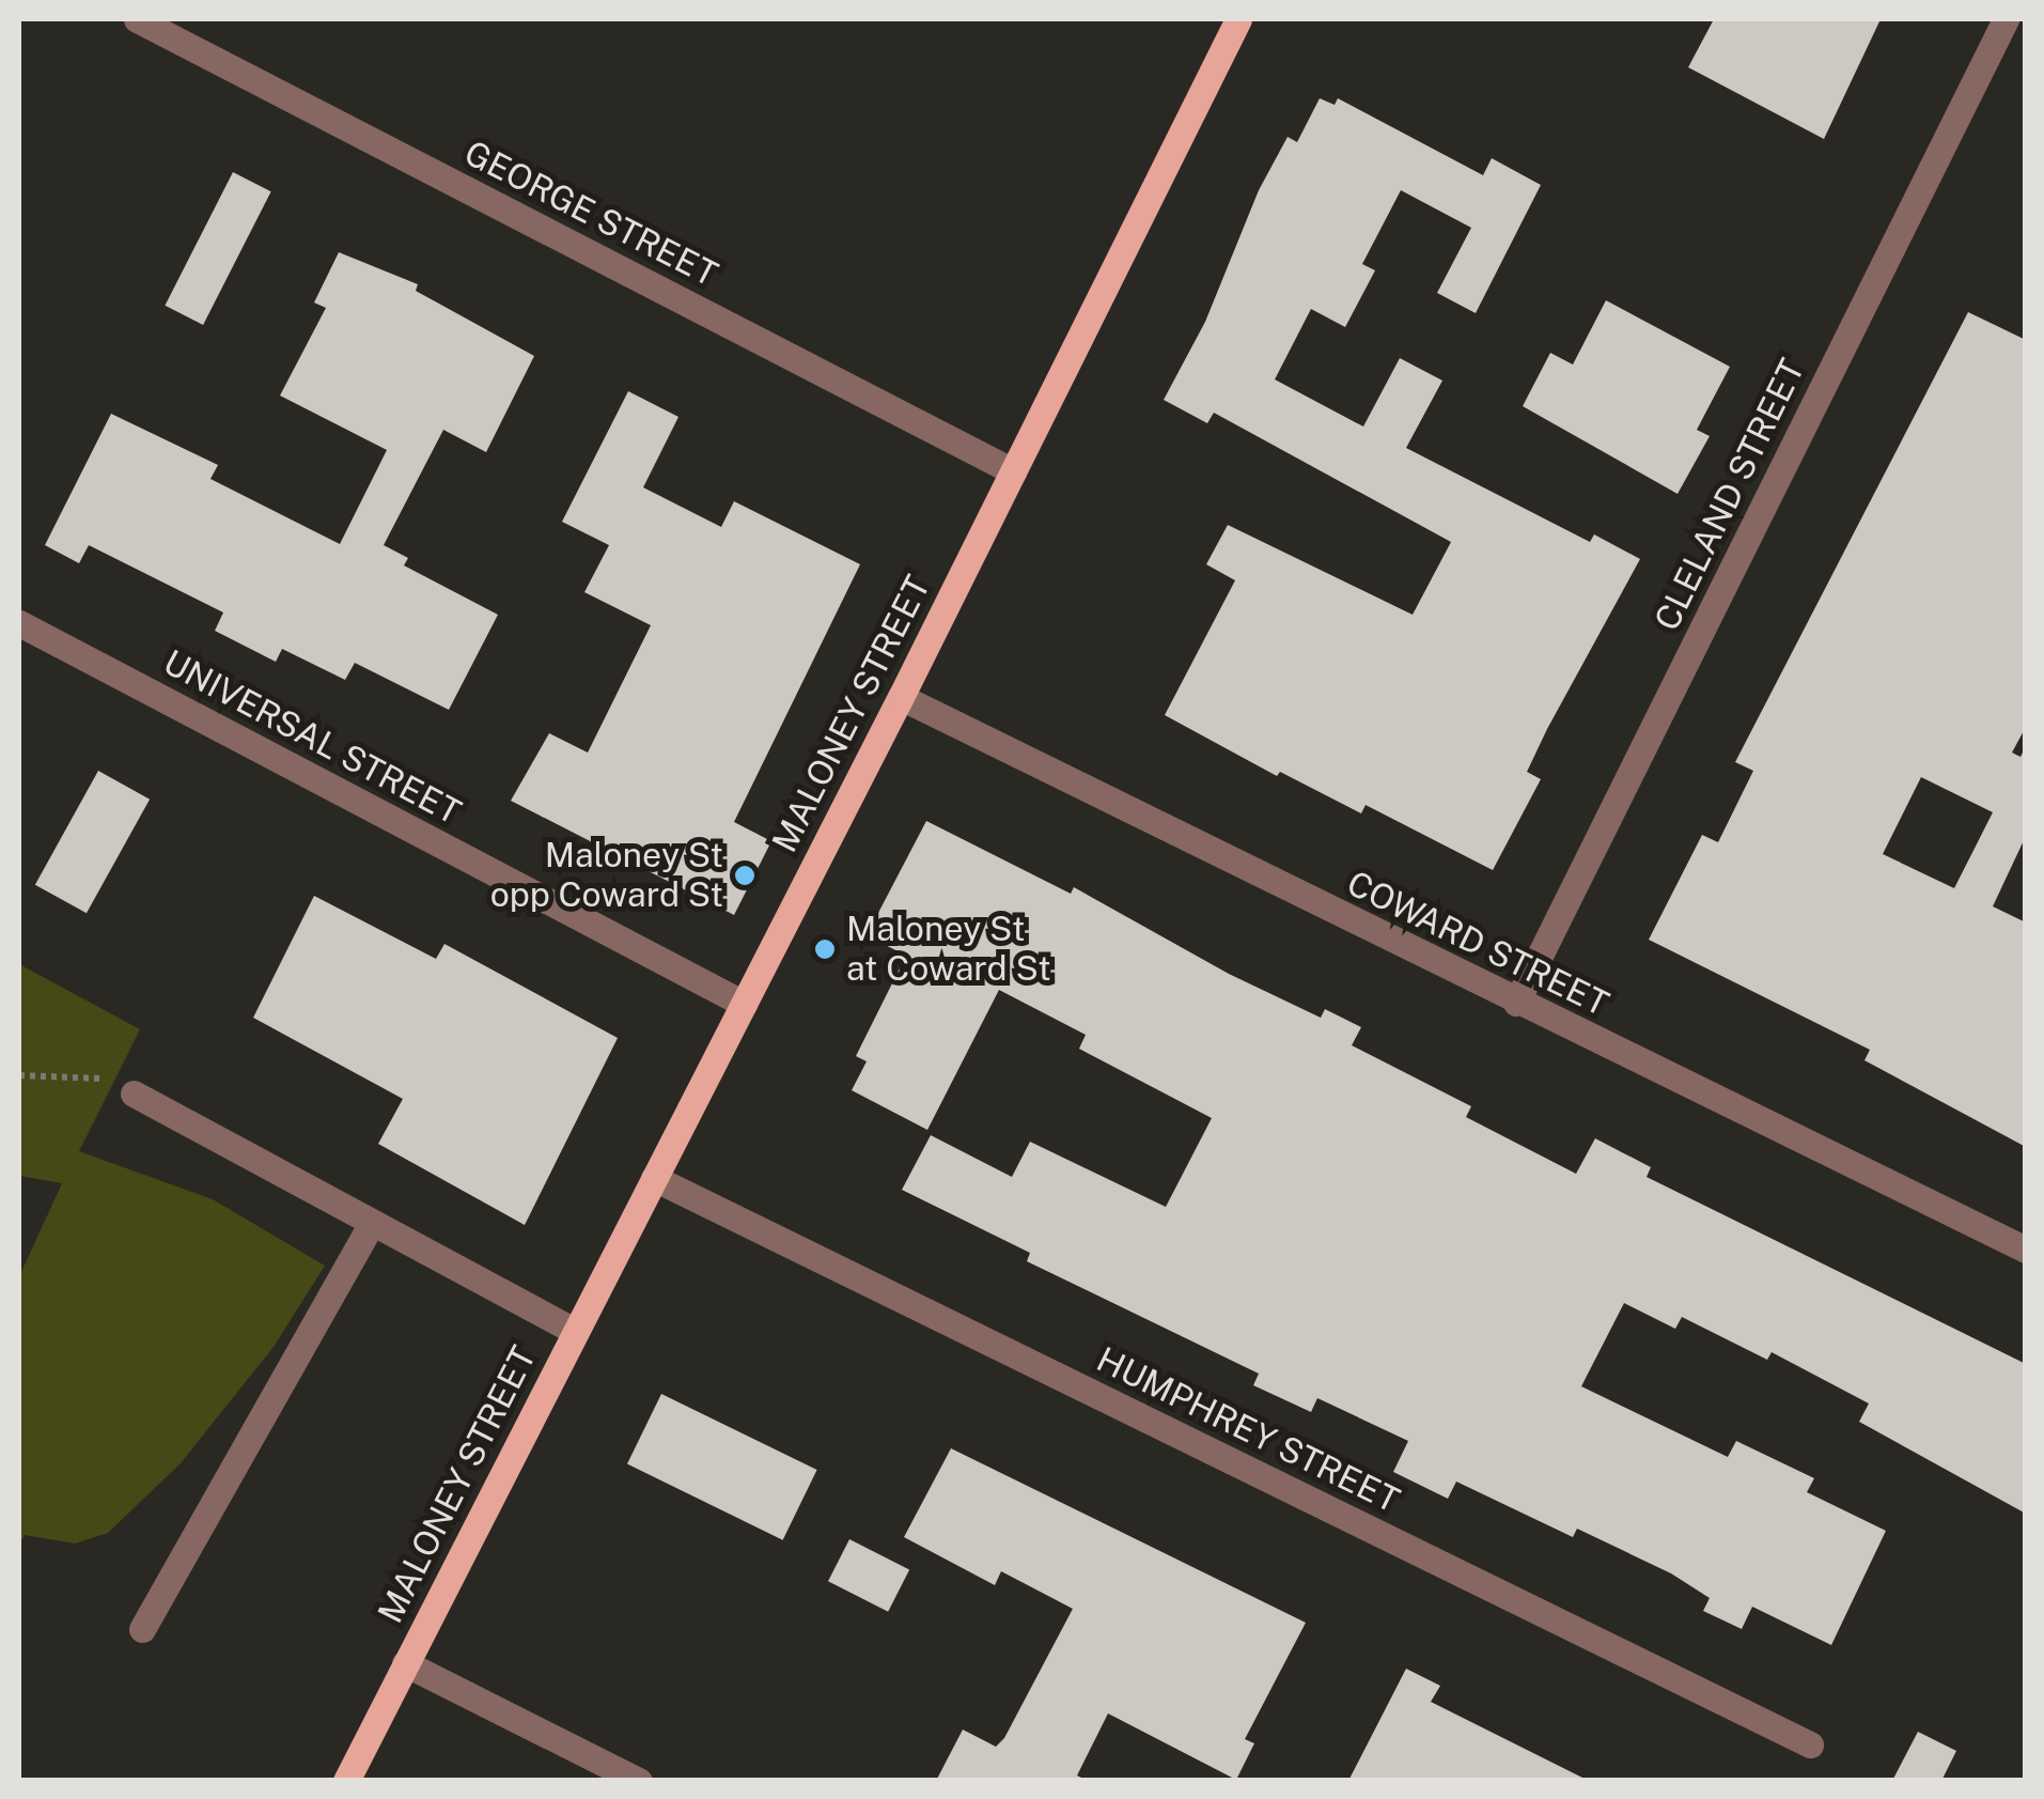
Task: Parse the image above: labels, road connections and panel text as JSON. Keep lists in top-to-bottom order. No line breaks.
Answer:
{"streets":{"main road":["MALONEY STREET"],"street":["GEORGE STREET","CLELAND STREET","UNIVERSAL STREET","COWARD STREET","HUMPHREY STREET"]},"crossings":[["GEORGE STREET","MALONEY STREET"],["CLELAND STREET","COWARD STREET"],["MALONEY STREET","UNIVERSAL STREET"],["MALONEY STREET","COWARD STREET"],["MALONEY STREET","HUMPHREY STREET"]],"places":["Maloney St opp Coward St","Maloney St at Coward St"]}
